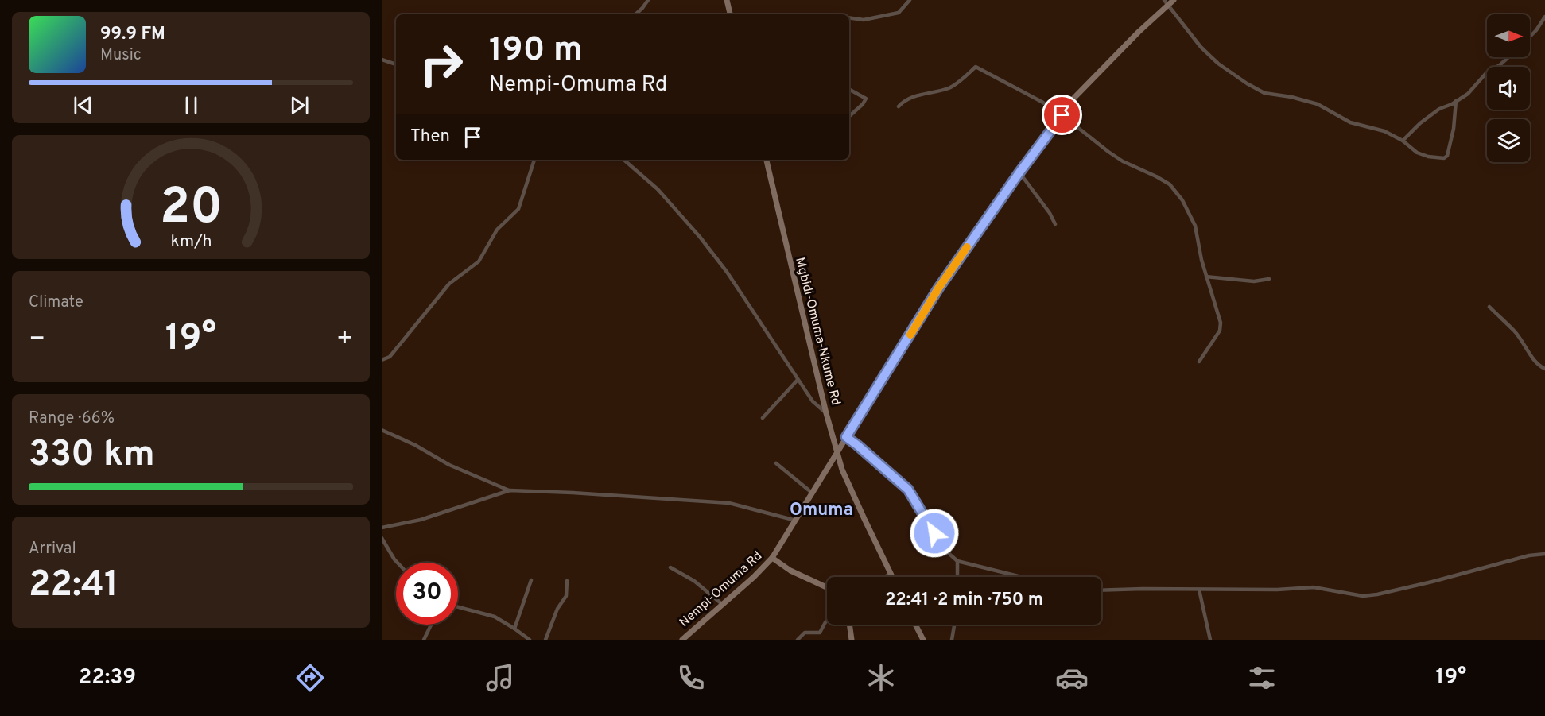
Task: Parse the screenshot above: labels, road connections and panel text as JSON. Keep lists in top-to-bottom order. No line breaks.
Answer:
{"streets":{"street":["Mgbidi-Omuma-Nkume Rd","Nempi-Omuma Rd"]},"crossings":[["Mgbidi-Omuma-Nkume Rd","Nempi-Omuma Rd"]],"districts":["Omuma"],"north":"right","page":{"turn":["190 m","Nempi-Omuma Rd"],"song":["99.9 FM","Music"],"then":"Then","tile":["Climate",["Range · 66%","330 km"],["Arrival","22:41"]],"heat":["−","19°","+"],"limit":"30","trip":"22:41 · 2 min · 750 m","tabs":["22:39","19°"],"gauge":["20","km/h"]}}
